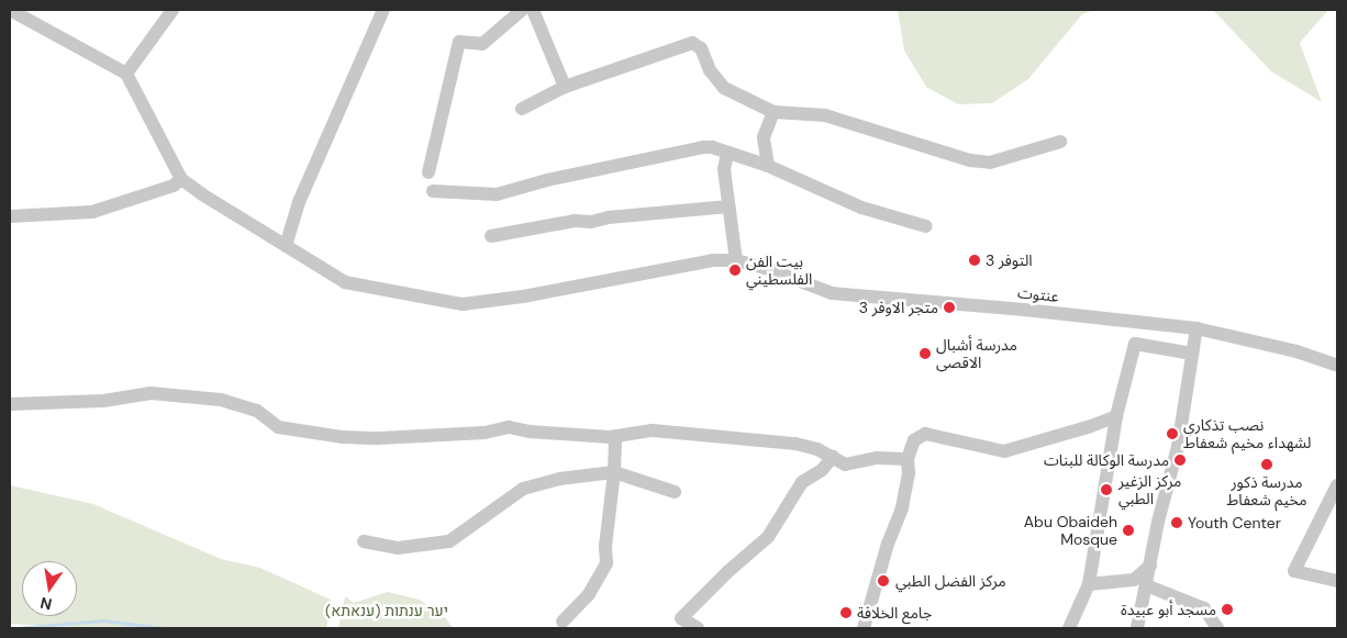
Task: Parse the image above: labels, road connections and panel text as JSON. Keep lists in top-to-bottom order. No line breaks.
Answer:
{"streets":{"street":["عنتوت"]},"parks":["יער ענתות (ענאתא)"],"places":["التوفر 3","بيت الفن الفلسطيني","متجر الاوفر 3","مدرسة أشبال الاقصى","نصب تذكاري لشهداء مخيم شعفاط","مدرسة الوكالة للبنات","مدرسة ذكور مخيم شعفاط","مركز الزغير الطبي","Youth Center","Abu Obaideh Mosque","مركز الفضل الطبي","مسجد أبو عبيدة","جامع الخلافة"],"north":"bottom"}
